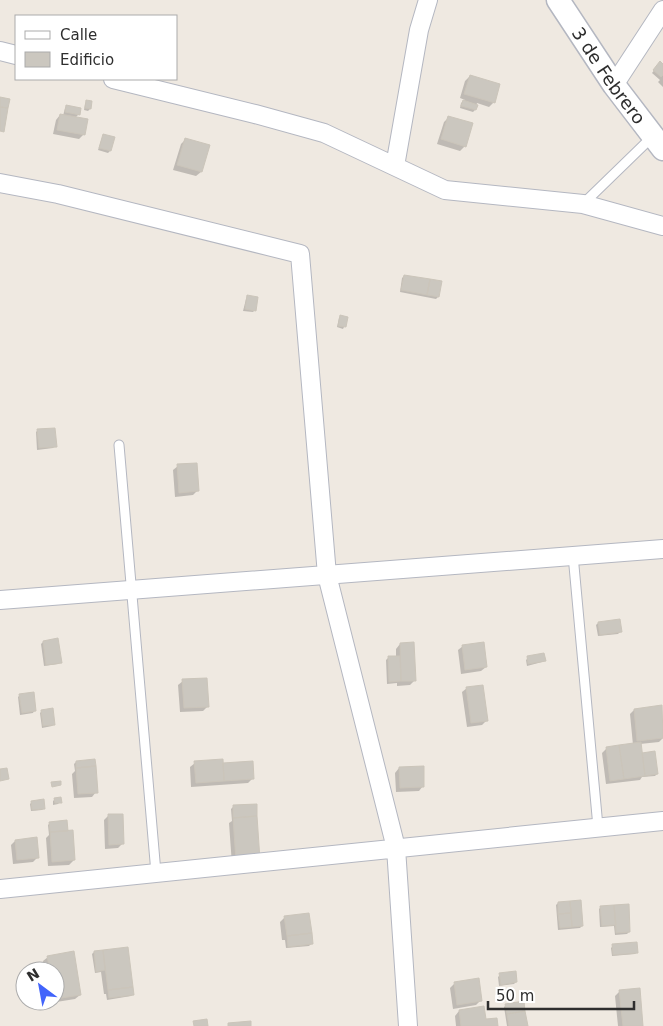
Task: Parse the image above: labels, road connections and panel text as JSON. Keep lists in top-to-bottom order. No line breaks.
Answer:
{"streets":{"street":["3 de Febrero"]},"legend":["Calle","Edificio"],"scale_bar":"50 m","north":"top left"}
